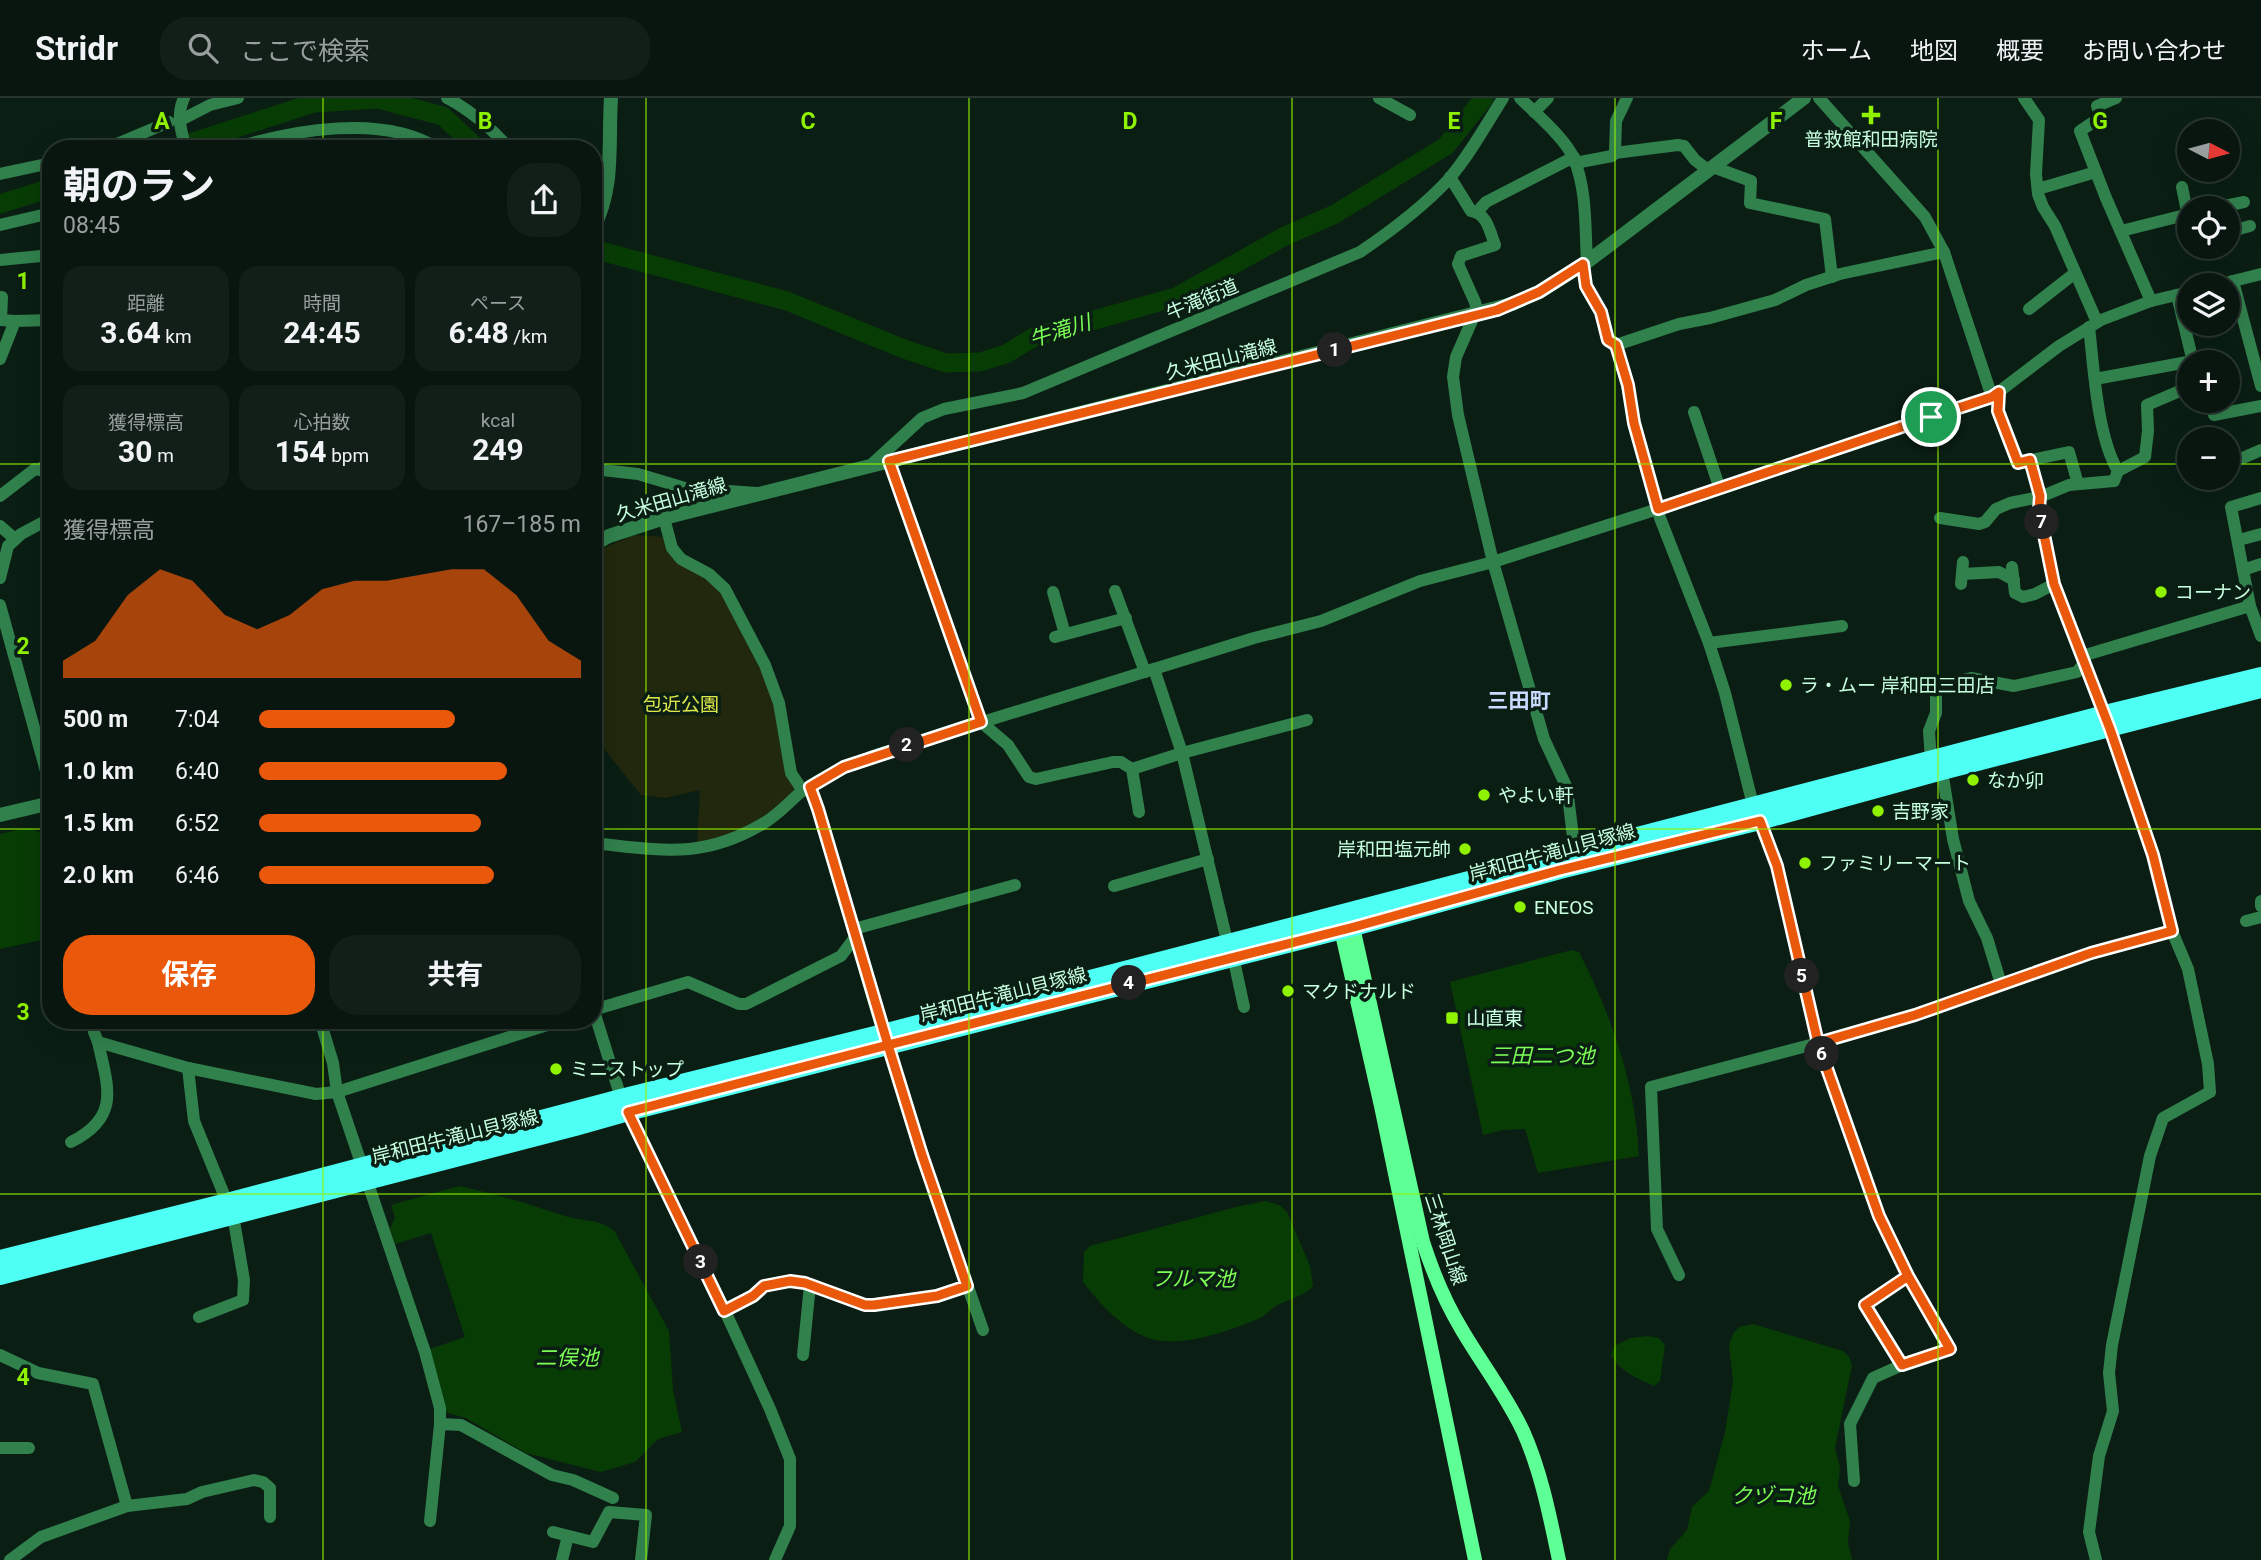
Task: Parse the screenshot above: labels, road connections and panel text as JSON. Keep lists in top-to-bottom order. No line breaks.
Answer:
{"streets":{"main road":["岸和田牛滝山貝塚線","三林岡山線"],"street":["牛滝街道","久米田山滝線"]},"crossings":[["牛滝街道","久米田山滝線"],["岸和田牛滝山貝塚線","三林岡山線"]],"districts":["三田町"],"water":["牛滝川","三田二つ池","フルマ池","二俣池","クヅコ池"],"parks":["包近公園"],"places":{"health":["普救館和田病院"],"other":["コーナン","ラ・ムー 岸和田三田店","なか卯","やよい軒","吉野家","岸和田塩元帥","ファミリーマート","ENEOS","マクドナルド","ミニストップ"],"transit":["山直東"]},"north":"right","page":{"header":"Stridr","search":"ここで検索","nav":["ホーム","地図","概要","お問い合わせ"],"map_buttons":["+","−"],"heading":["朝のラン","08:45"],"stats":[["距離","3.64 km"],["時間","24:45"],["ペース","6:48 /km"],["獲得標高","30 m"],["心拍数","154 bpm"],["kcal","249"]],"pins":["1","7","2","5","4","6","3"],"chart":["獲得標高","167–185 m"],"list":[{"name":"500 m","note":"7:04"},{"name":"1.0 km","note":"6:40"},{"name":"1.5 km","note":"6:52"},{"name":"2.0 km","note":"6:46"}],"buttons":["保存","共有"]},"grid":{"columns":["A","B","C","D","E","F","G"],"rows":["1","2","3","4"]}}
